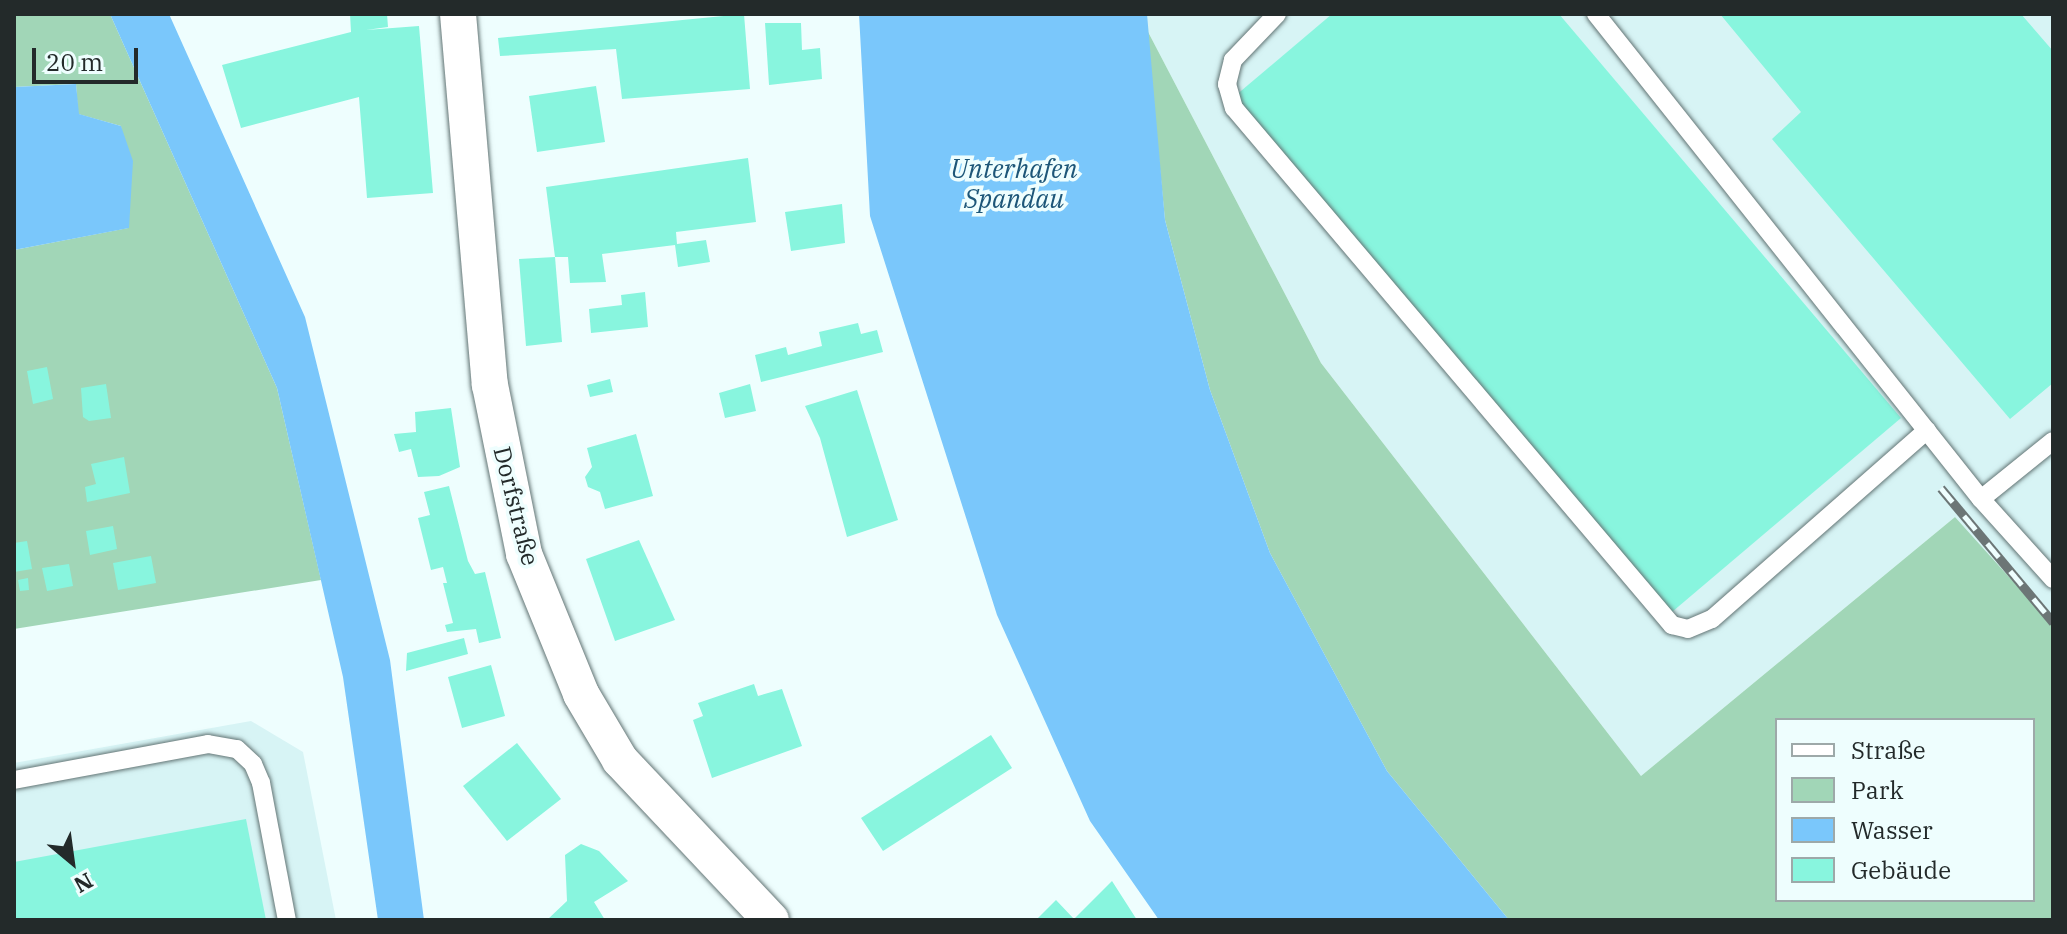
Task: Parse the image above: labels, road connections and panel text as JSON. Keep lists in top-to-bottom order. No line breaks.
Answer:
{"streets":{"street":["Dorfstraße"]},"water":["Unterhafen Spandau"],"legend":["Straße","Park","Wasser","Gebäude"],"scale_bar":"20 m","north":"bottom right"}
